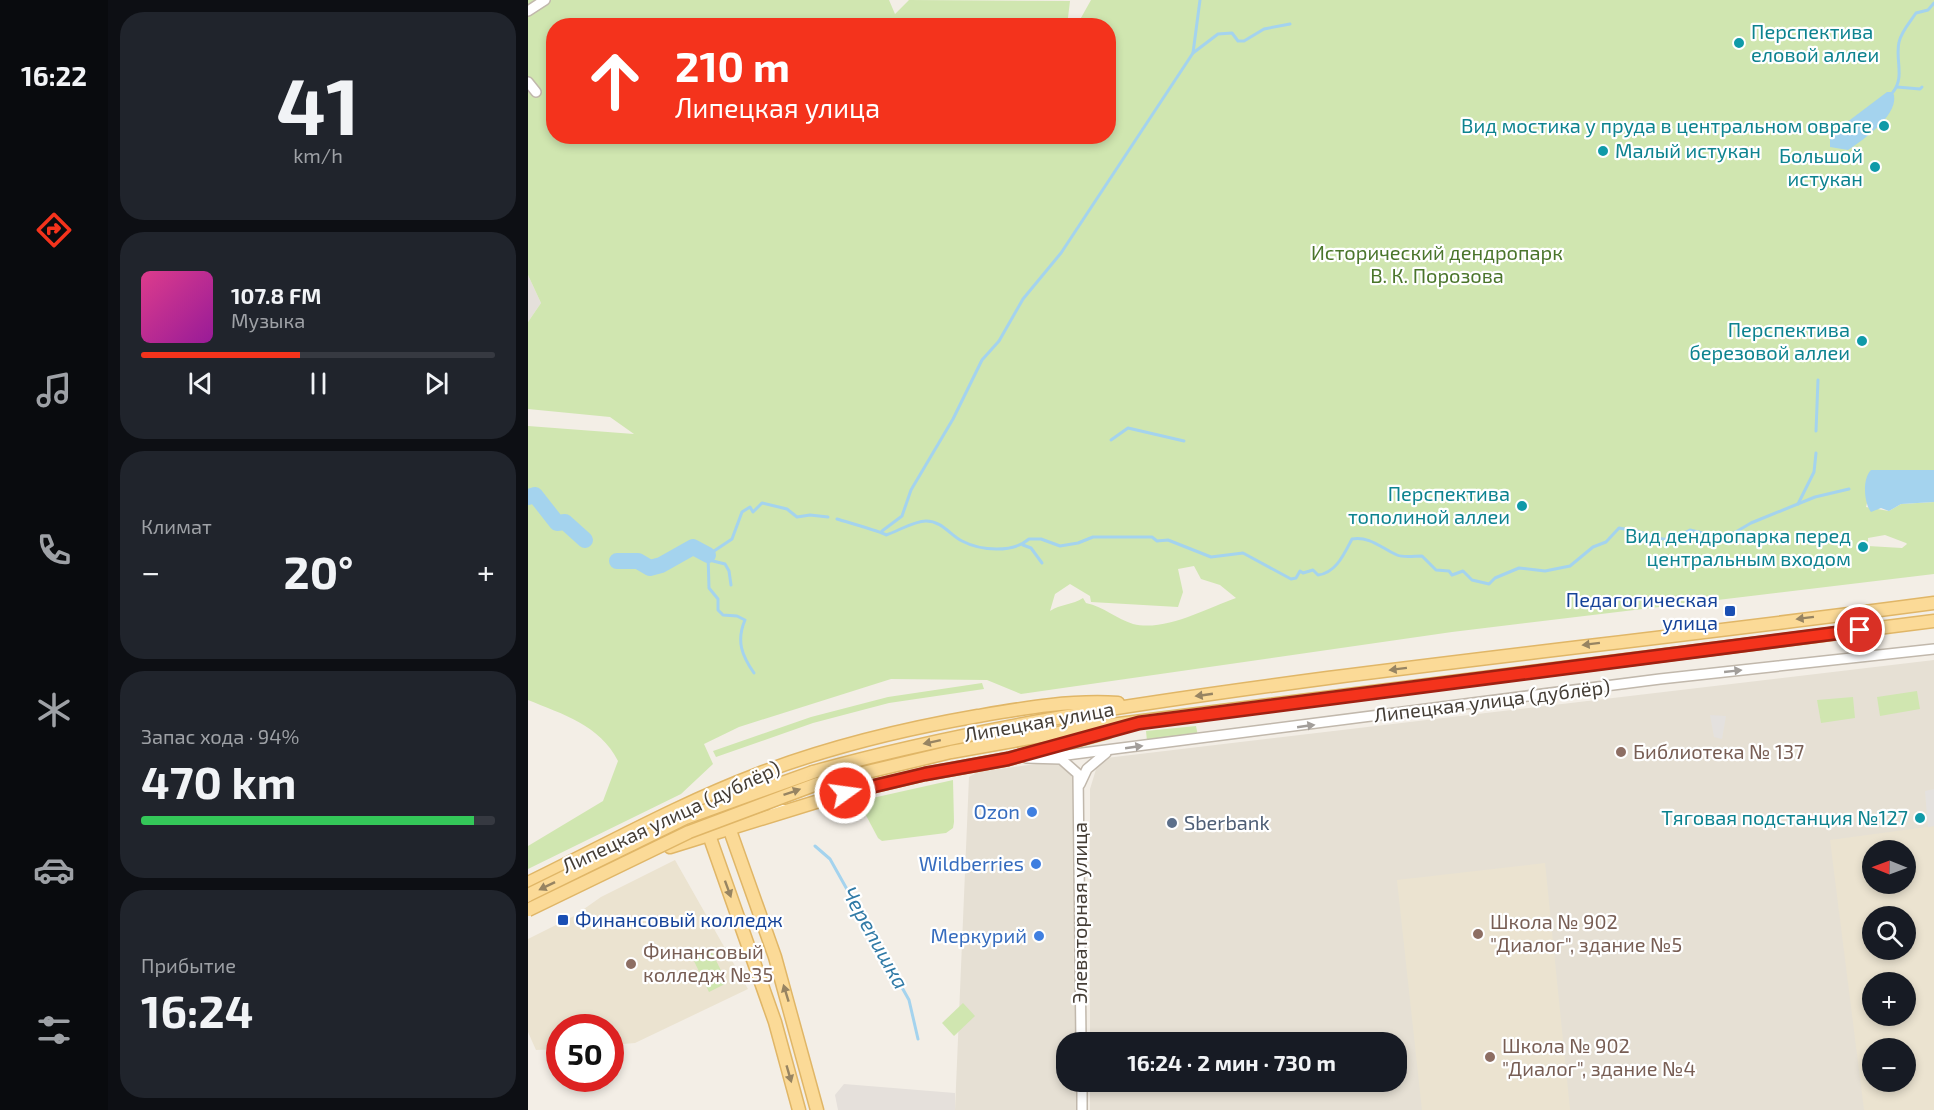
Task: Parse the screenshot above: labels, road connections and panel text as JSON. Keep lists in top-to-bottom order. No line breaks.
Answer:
{"streets":{"main road":["Липецкая улица (дублёр)","Липецкая улица"],"street":["Элеваторная улица"]},"crossings":[["Липецкая улица (дублёр)","Липецкая улица"]],"one_way":["Липецкая улица (дублёр)"],"water":["Черепишка"],"parks":["Исторический дендропарк В. К. Порозова"],"places":{"other":["Перспектива еловой аллеи","Вид мостика у пруда в центральном овраге","Малый истукан","Большой истукан","Перспектива березовой аллеи","Перспектива тополиной аллеи","Вид дендропарка перед центральным входом","Библиотека № 137","Ozon","Тяговая подстанция №127","Sberbank","Wildberries","Школа № 902 \"Диалог\", здание №5","Меркурий","Финансовый колледж №35","Школа № 902 \"Диалог\", здание №4"],"transit":["Педагогическая улица","Финансовый колледж"]},"north":"left","page":{"tabs":"16:22","tile":[["41","km/h"],"Климат",["Запас хода · 94%","470 km"],["Прибытие","16:24"]],"turn":["210 m","Липецкая улица"],"song":["107.8 FM","Музыка"],"heat":["−","20°","+"],"map_buttons":["+","−"],"limit":"50","trip":"16:24 · 2 мин · 730 m"}}
